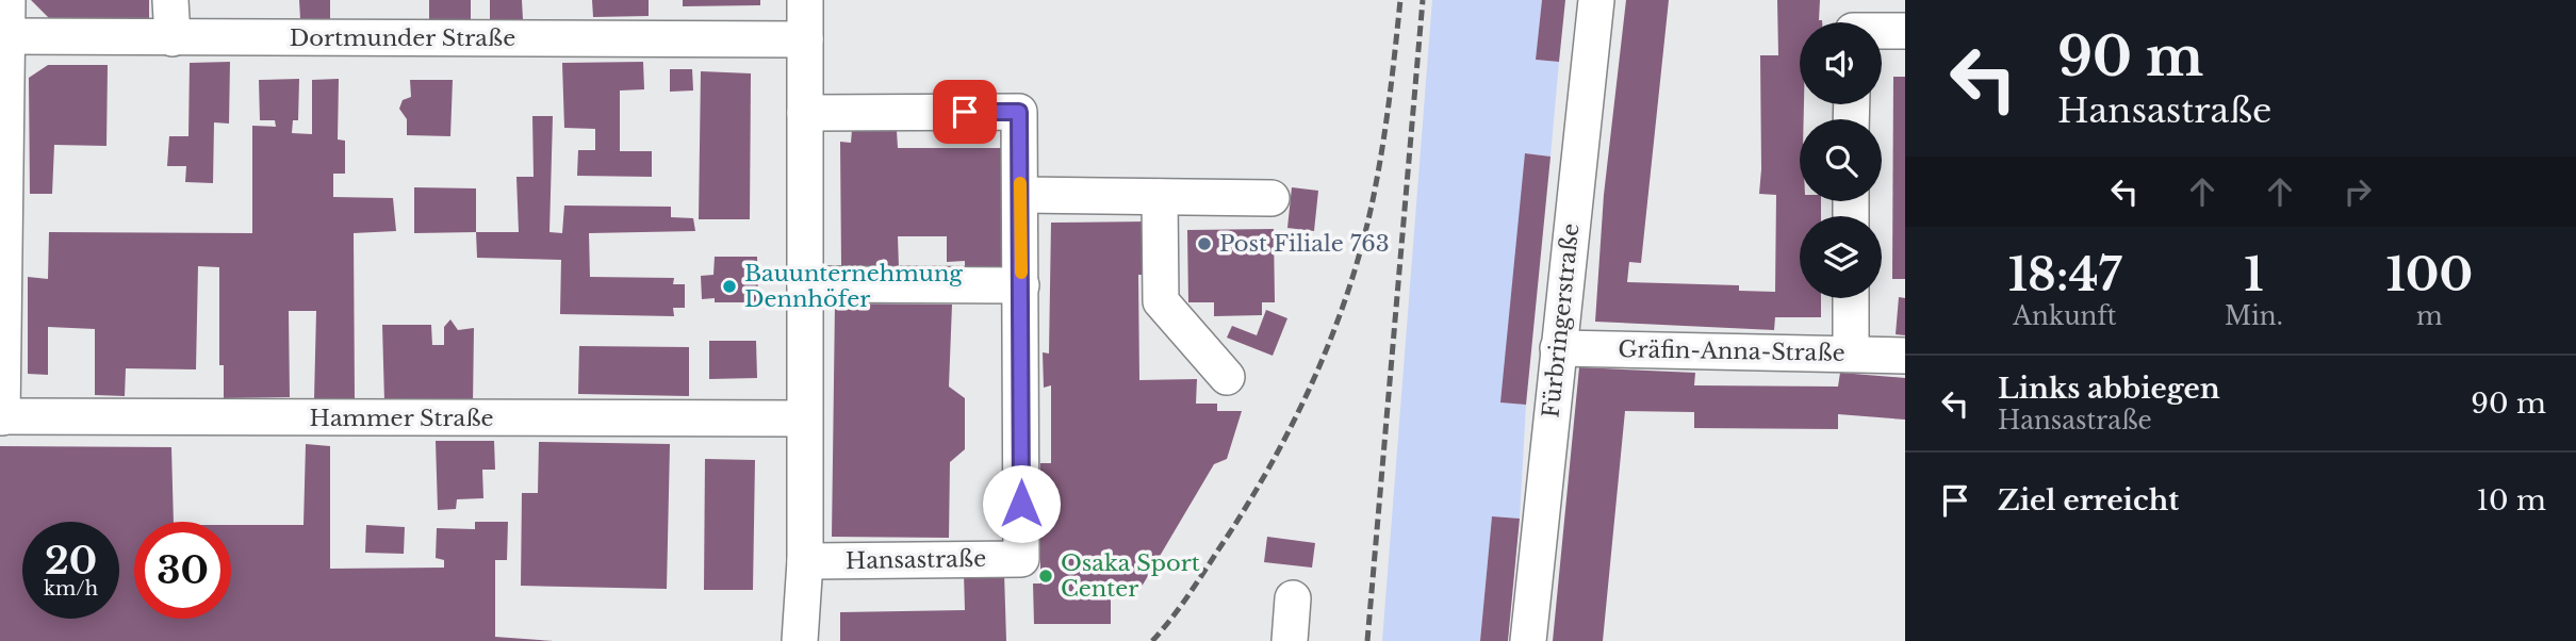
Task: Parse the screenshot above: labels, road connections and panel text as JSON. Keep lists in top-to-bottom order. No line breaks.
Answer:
{"streets":{"street":["Dortmunder Straße","Fürbringerstraße","Gräfin-Anna-Straße","Hammer Straße","Hansastraße"]},"crossings":[["Fürbringerstraße","Gräfin-Anna-Straße"]],"places":["Post Filiale 763","Bauunternehmung Dennhöfer","Osaka Sport Center"],"page":{"turn":["90 m","Hansastraße"],"eta":["18:47","Ankunft","1","Min.","100","m"],"list":[{"name":"Links abbiegen","note":"Hansastraße","value":"90 m"},{"name":"Ziel erreicht","value":"10 m"}],"speed":"20 km/h","limit":"30"}}
